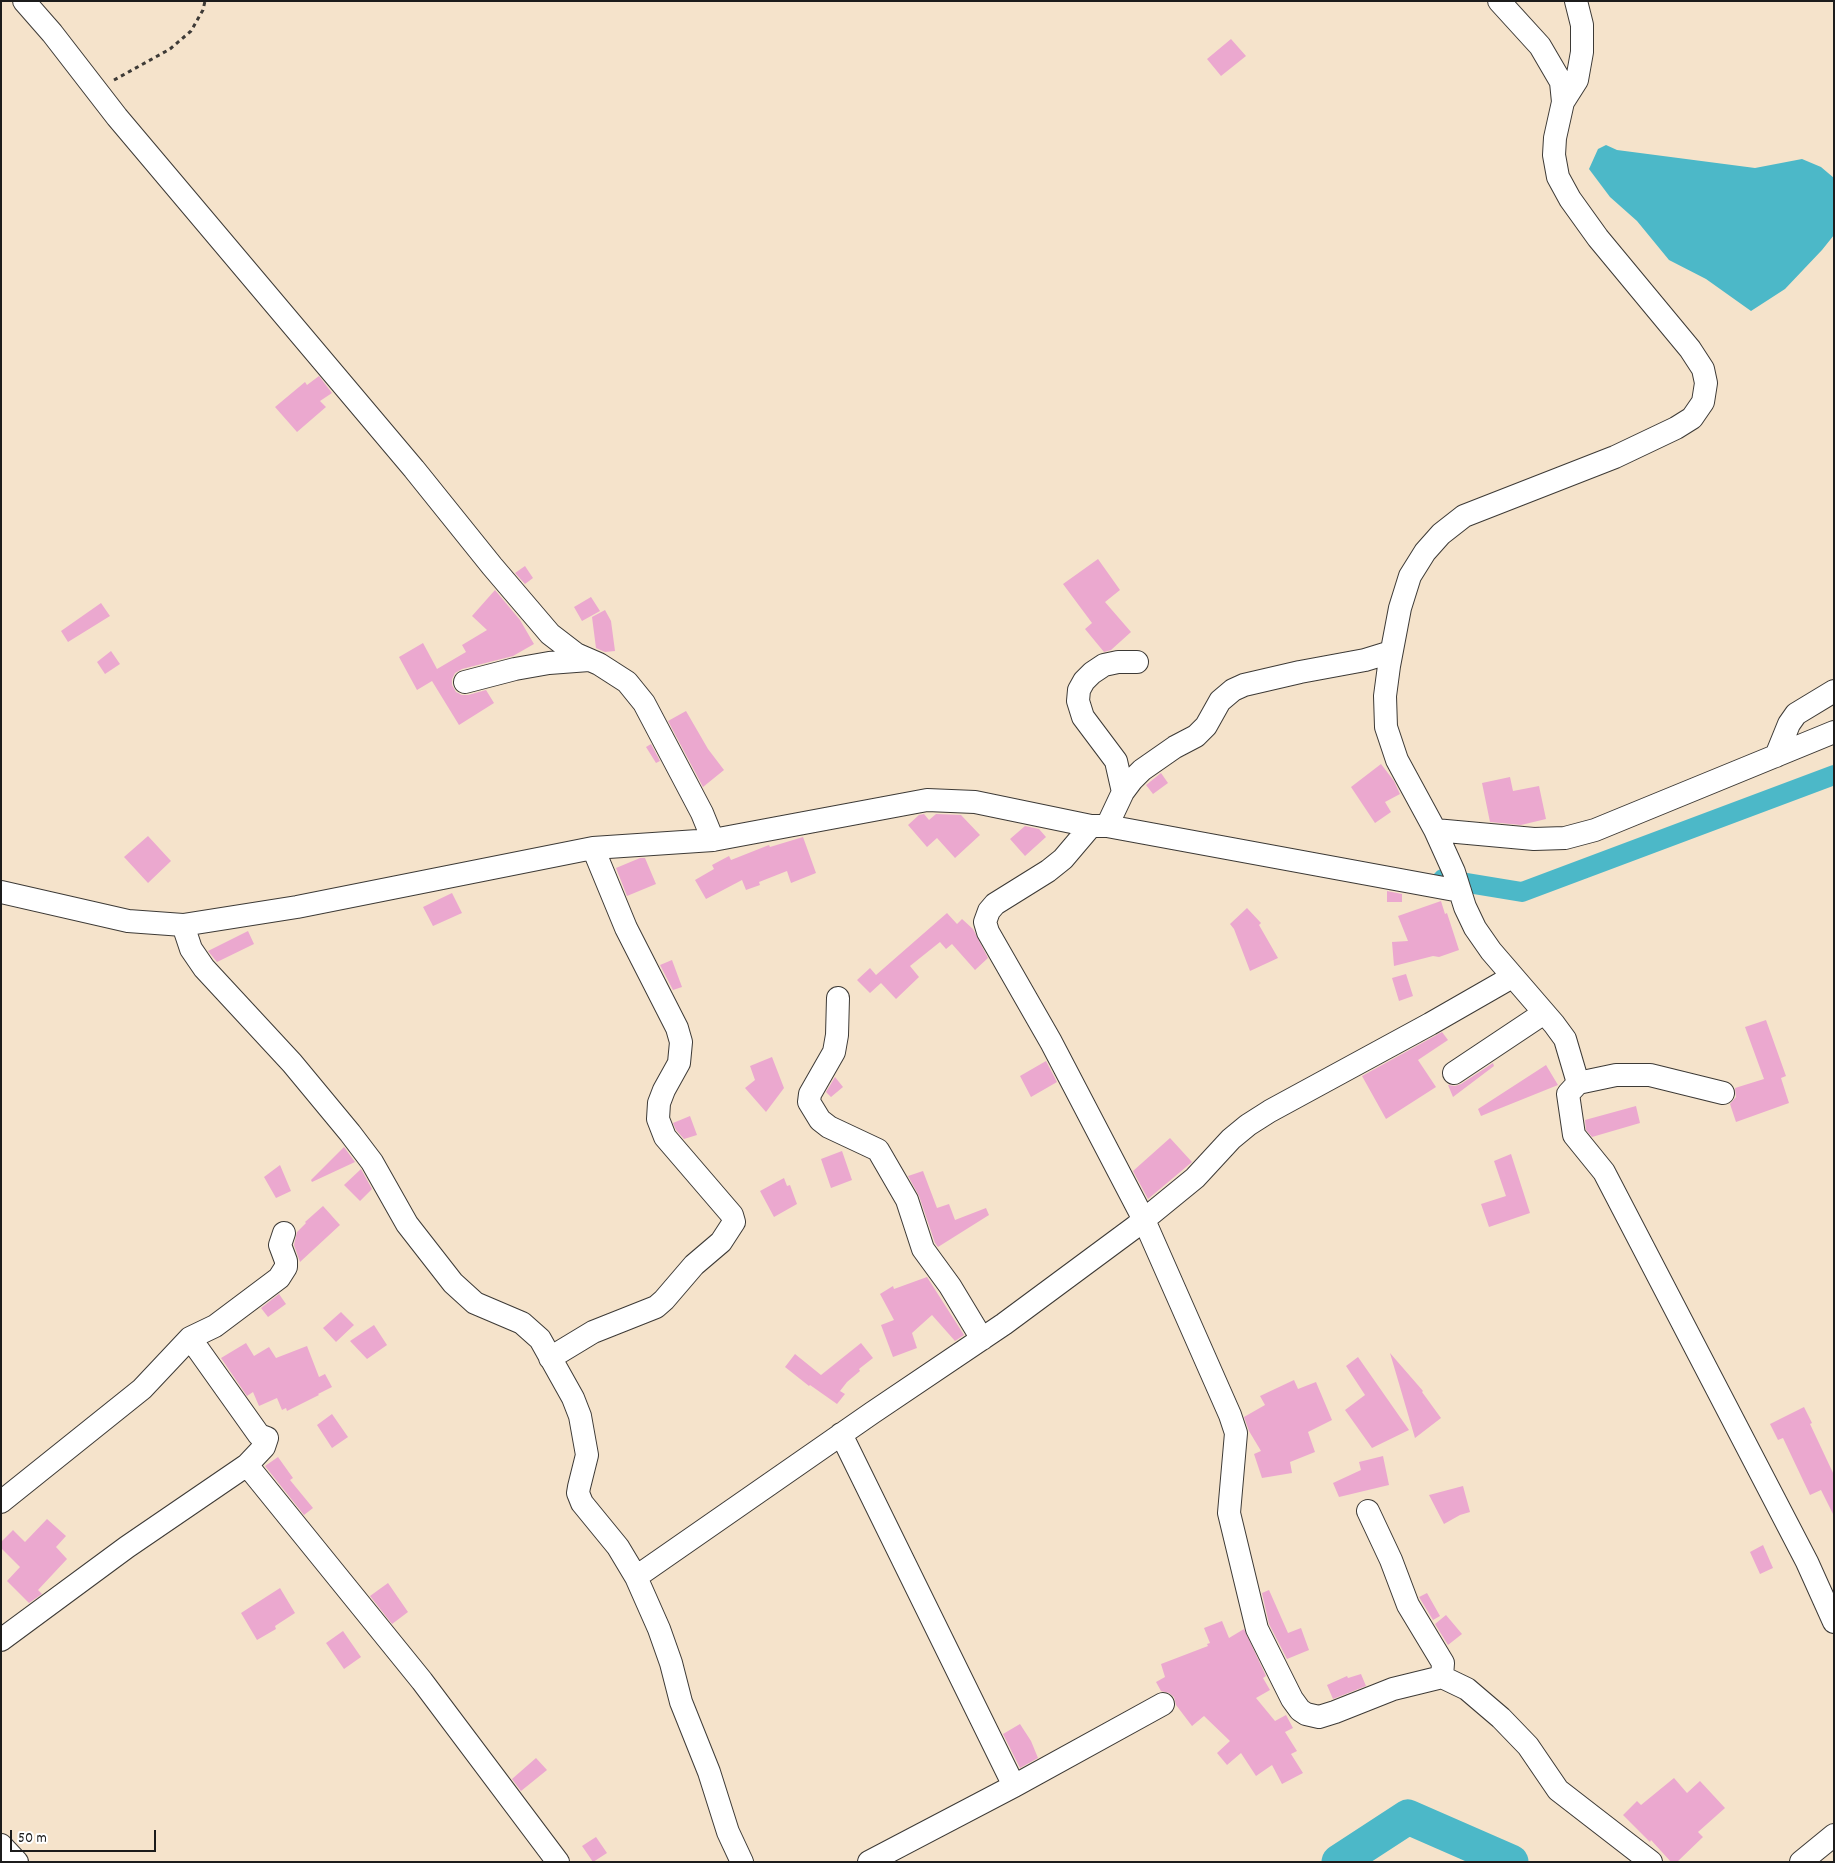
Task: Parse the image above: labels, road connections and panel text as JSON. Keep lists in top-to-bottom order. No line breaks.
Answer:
{"scale_bar":"50 m"}
